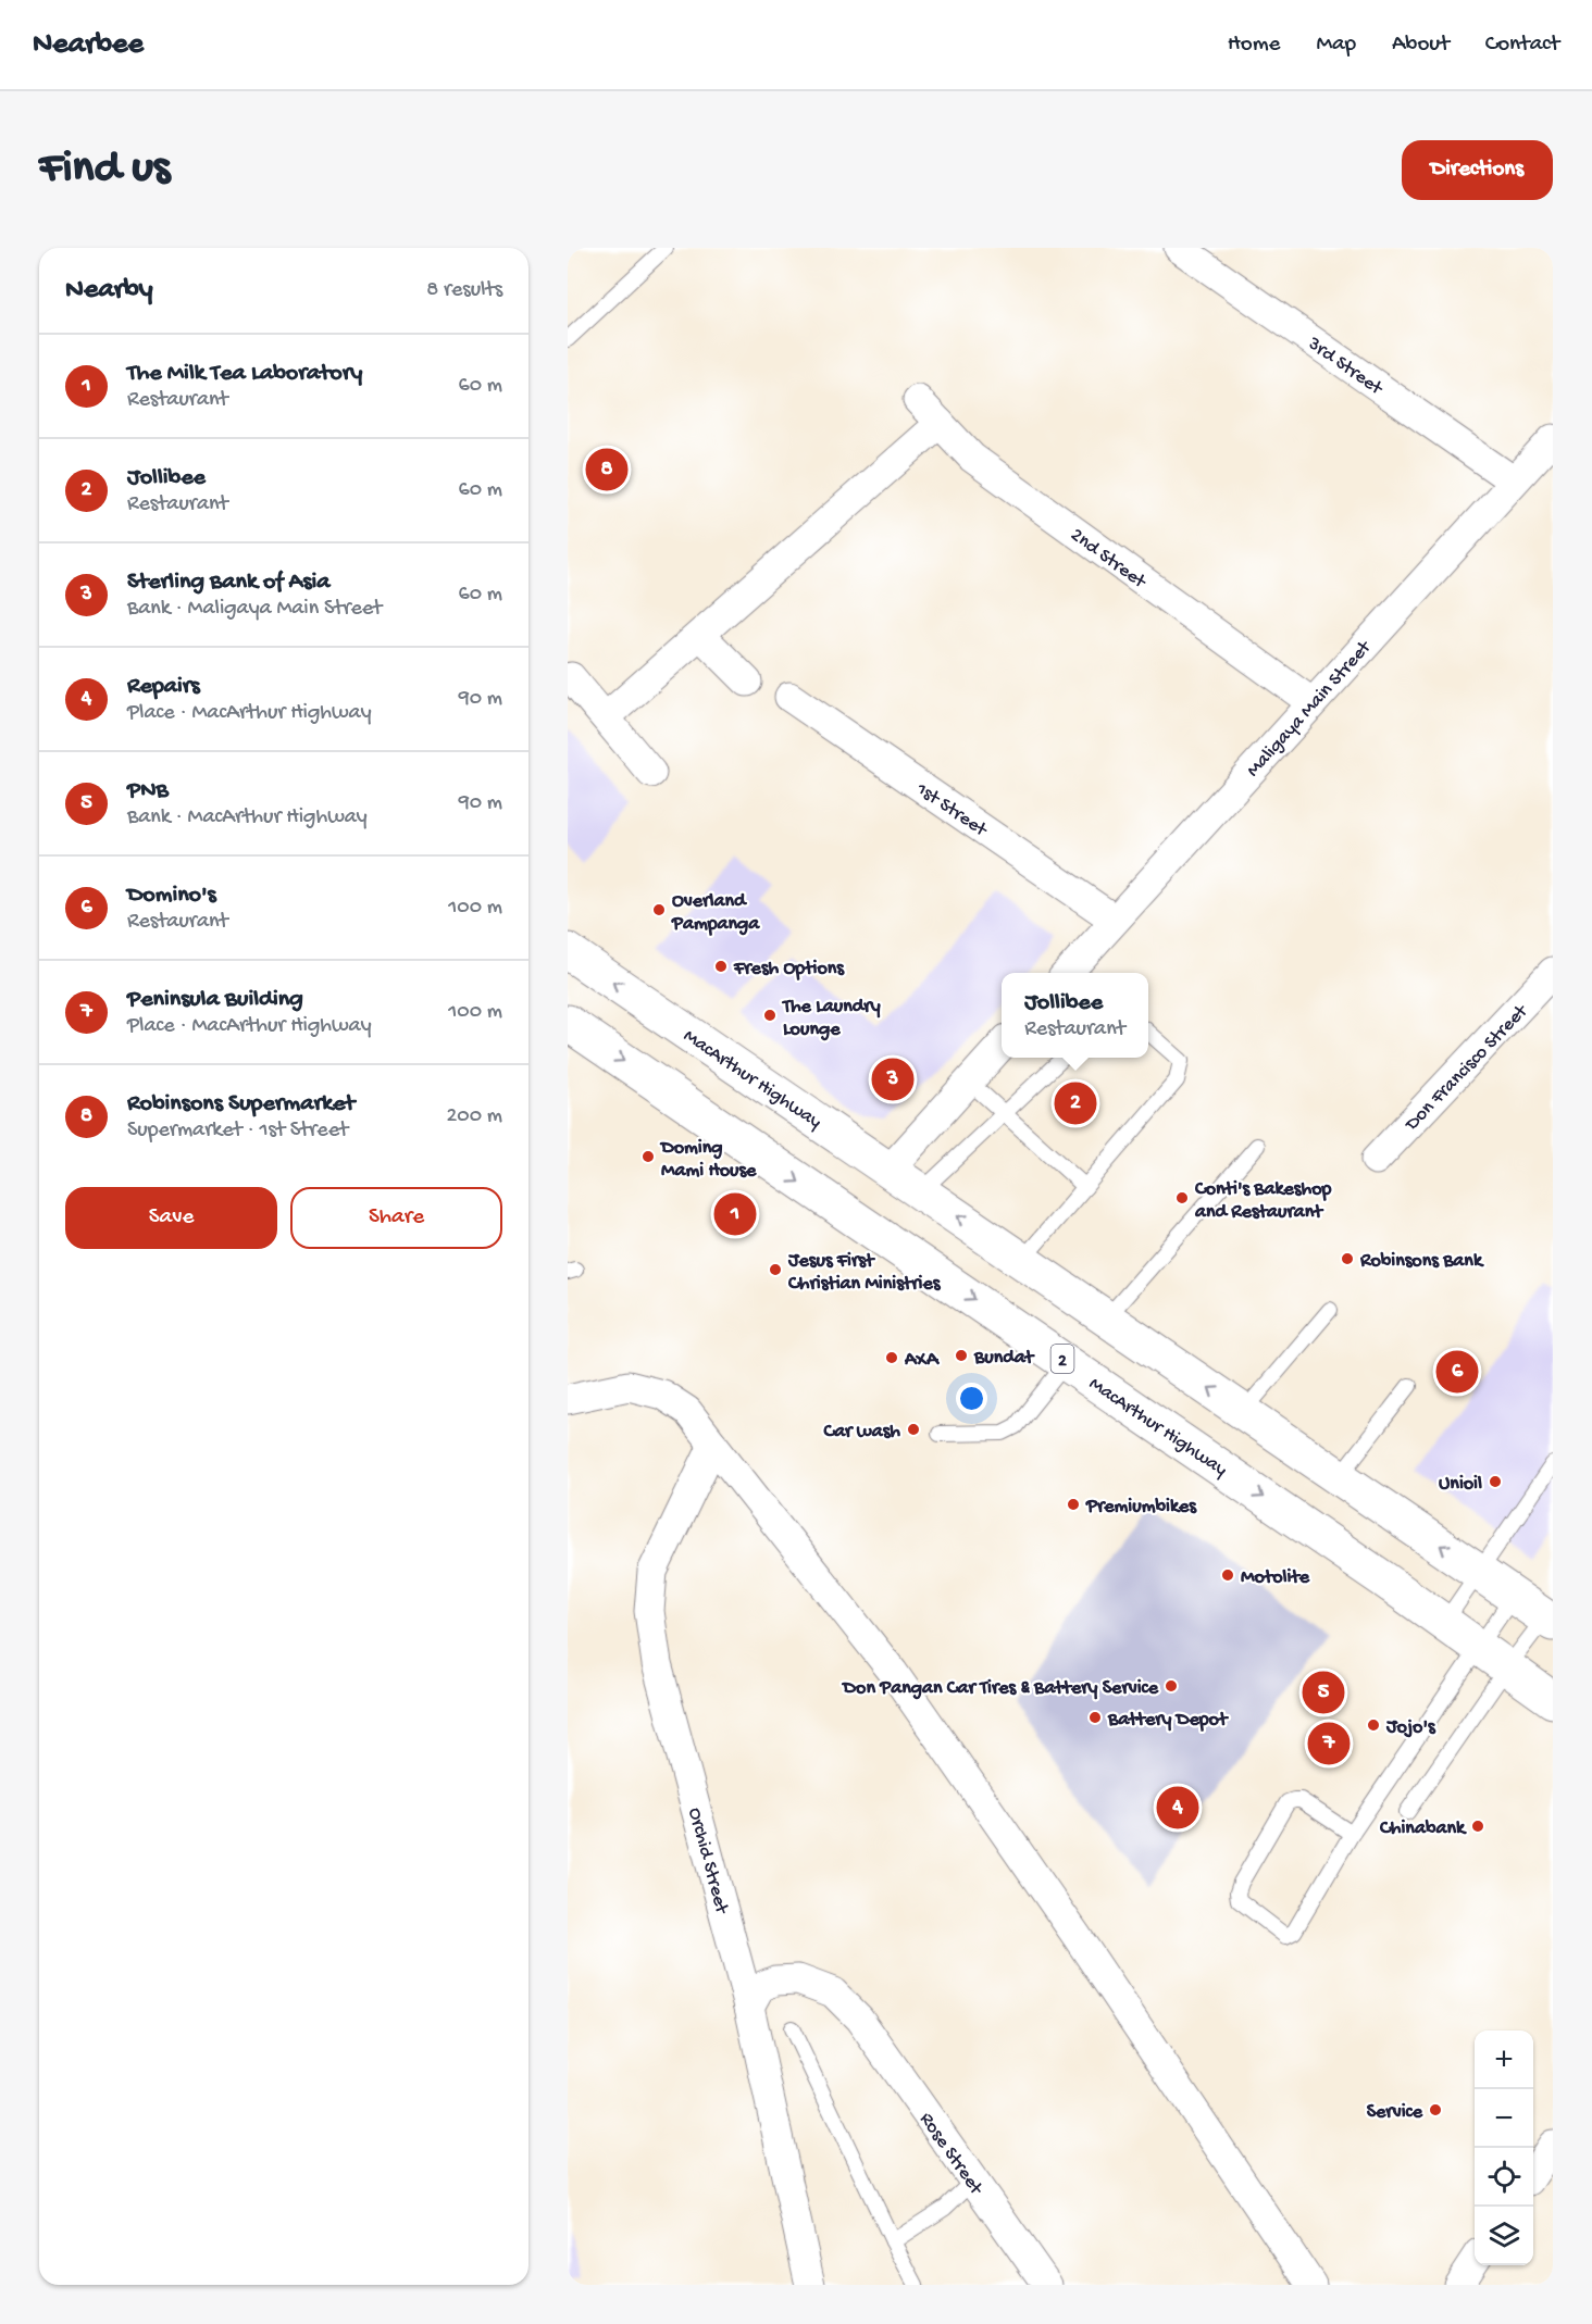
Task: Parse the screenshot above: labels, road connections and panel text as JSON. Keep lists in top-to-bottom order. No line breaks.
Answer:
{"streets":{"highway":["MacArthur Highway","2"],"street":["3rd Street","2nd Street","Maligaya Main Street","1st Street","Don Francisco Street","Orchid Street","Rose Street"]},"crossings":[["3rd Street","Maligaya Main Street"],["2nd Street","Maligaya Main Street"],["Maligaya Main Street","1st Street"],["Orchid Street","Rose Street"]],"places":["Overland Pampanga","Fresh Options","The Laundry Lounge","Doming Mami House","Conti's Bakeshop and Restaurant","Robinsons Bank","Jesus First Christian Ministries","Bundat","AXA","Car wash","Unioil","Premiumbikes","Motolite","Don Pangan Car Tires & Battery Service","Battery Depot","Jojo's","Chinabank","Service"],"page":{"header":"Nearbee","nav":["Home","Map","About","Contact"],"buttons":["Directions",["Save","Share"]],"title":"Find us","heading":["Nearby","8 results"],"list":[{"mark":"1","name":"The Milk Tea Laboratory","note":"Restaurant","value":"60 m"},{"mark":"2","name":"Jollibee","note":"Restaurant","value":"60 m"},{"mark":"3","name":"Sterling Bank of Asia","note":"Bank · Maligaya Main Street","value":"60 m"},{"mark":"4","name":"Repairs","note":"Place · MacArthur Highway","value":"90 m"},{"mark":"5","name":"PNB","note":"Bank · MacArthur Highway","value":"90 m"},{"mark":"6","name":"Domino's","note":"Restaurant","value":"100 m"},{"mark":"7","name":"Peninsula Building","note":"Place · MacArthur Highway","value":"100 m"},{"mark":"8","name":"Robinsons Supermarket","note":"Supermarket · 1st Street","value":"200 m"}],"pins":["8","3","2","1","6","5","7","4"],"popup":["Jollibee","Restaurant"],"map_buttons":["+","−"]}}
